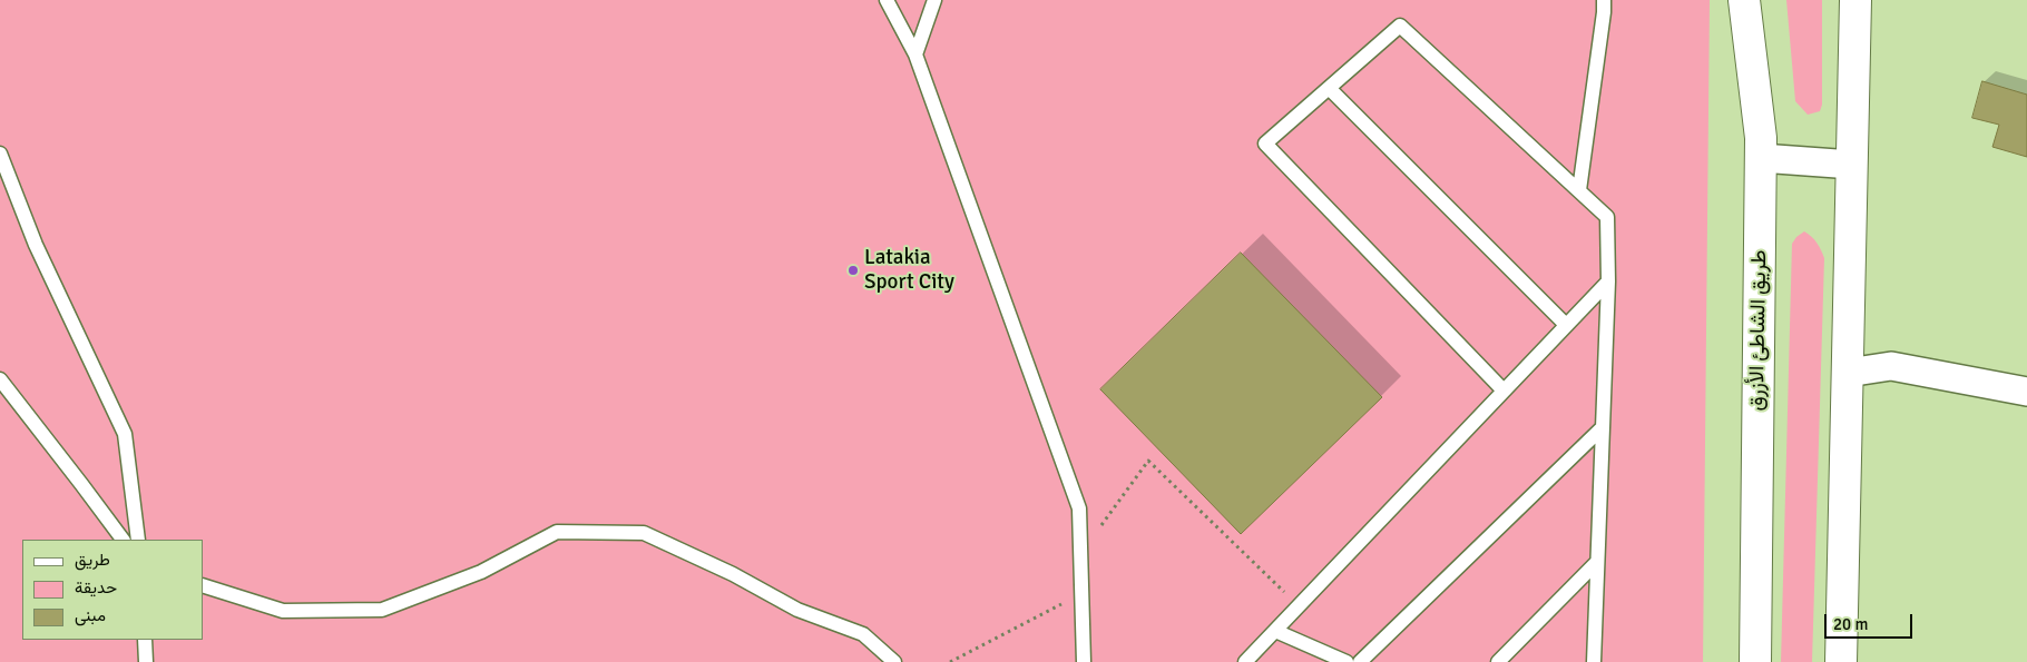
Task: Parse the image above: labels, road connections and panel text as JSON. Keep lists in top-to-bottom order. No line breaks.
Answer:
{"streets":{"main road":["طريق الشاطئ الأزرق"]},"places":["Latakia Sport City"],"legend":["طريق","حديقة","مبنى"],"scale_bar":"20 m"}
